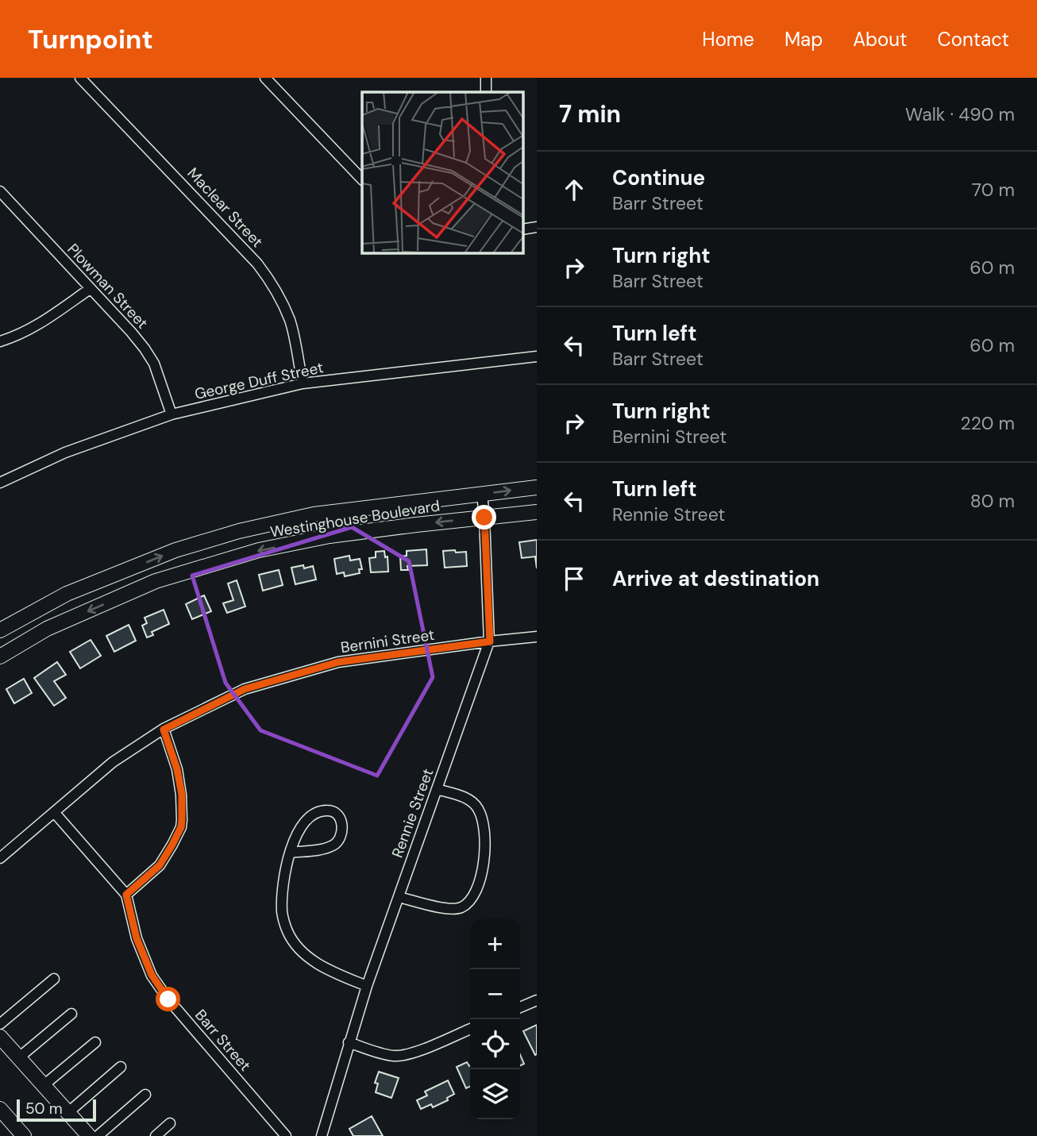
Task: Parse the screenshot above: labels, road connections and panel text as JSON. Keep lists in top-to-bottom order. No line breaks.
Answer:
{"streets":{"street":["Maclear Street","Plowman Street","George Duff Street","Westinghouse Boulevard","Bernini Street","Rennie Street","Barr Street"]},"crossings":[["Maclear Street","George Duff Street"],["Plowman Street","George Duff Street"],["Westinghouse Boulevard","Rennie Street"],["Bernini Street","Rennie Street"],["Bernini Street","Barr Street"]],"scale_bar":"50 m","page":{"header":"Turnpoint","nav":["Home","Map","About","Contact"],"heading":["7 min","Walk · 490 m"],"list":[["Continue","Barr Street","70 m"],["Turn right","Barr Street","60 m"],["Turn left","Barr Street","60 m"],["Turn right","Bernini Street","220 m"],["Turn left","Rennie Street","80 m"],"Arrive at destination"],"map_buttons":["+","−"],"scale":"50 m"}}
